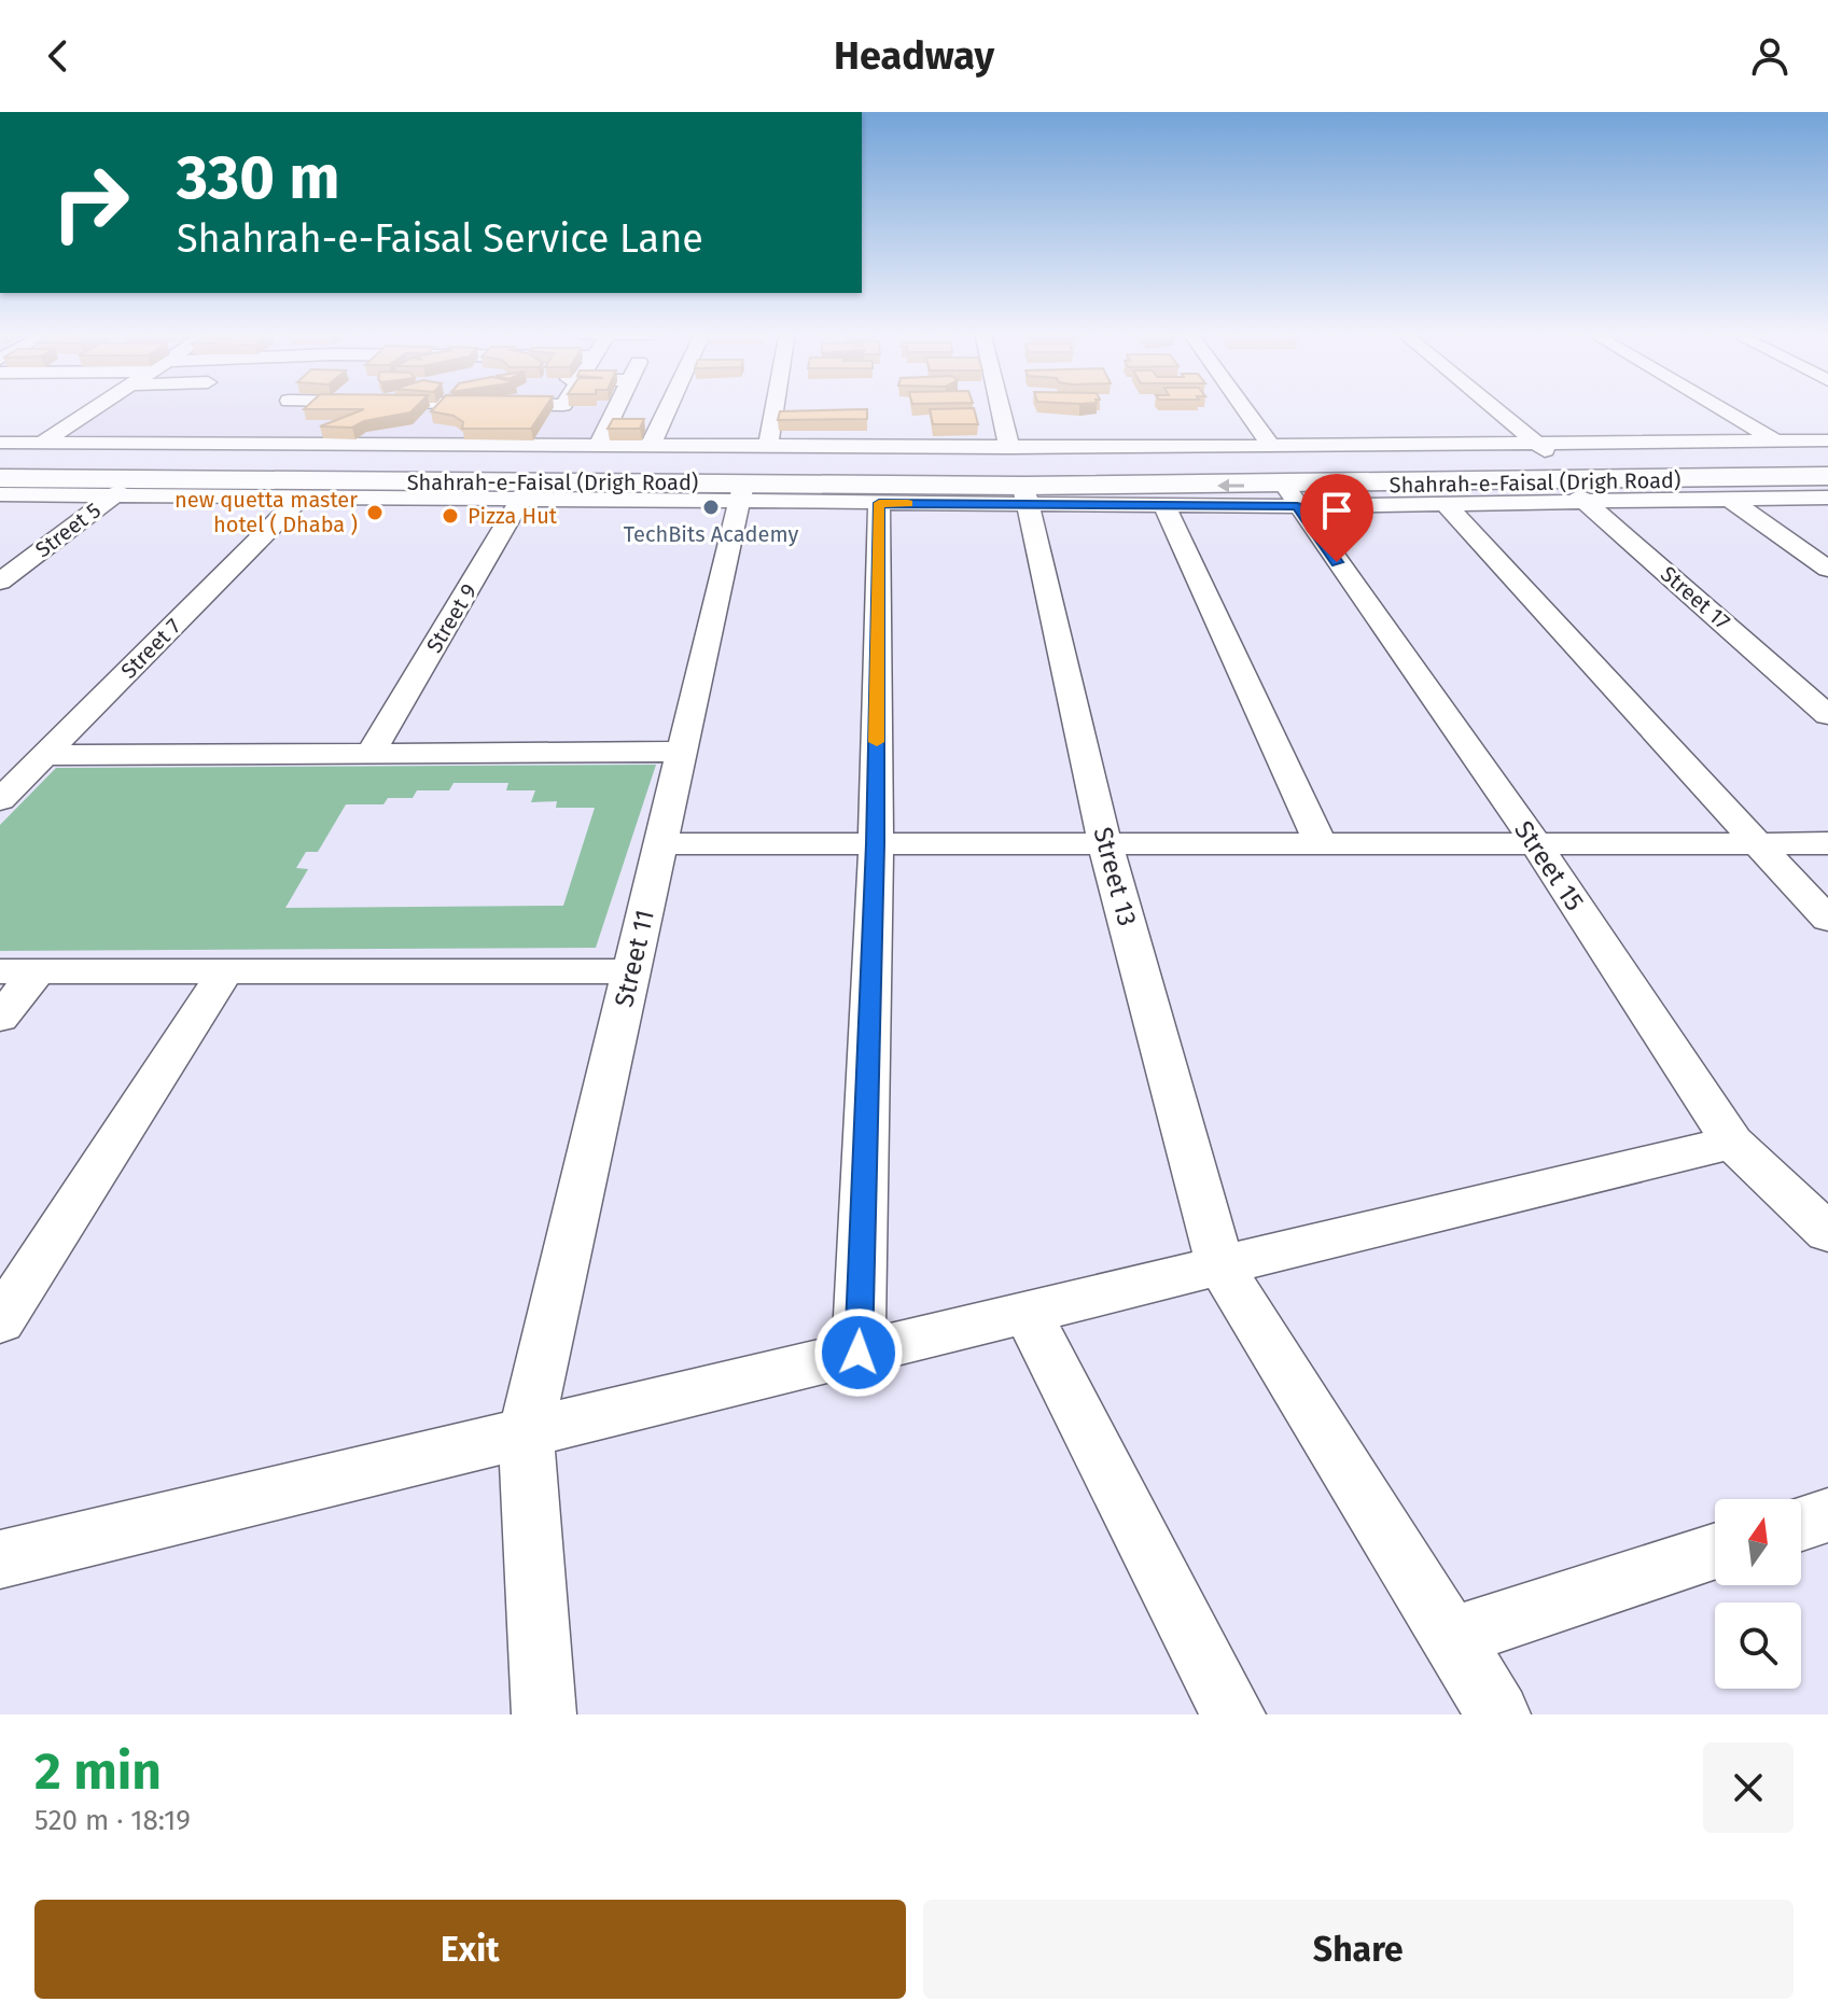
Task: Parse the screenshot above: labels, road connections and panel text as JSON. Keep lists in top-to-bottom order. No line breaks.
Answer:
{"streets":{"highway":["Shahrah-e-Faisal (Drigh Road)"],"street":["Street 5","Street 17","Street 9","Street 7","Street 15","Street 13","Street 11"]},"crossings":[["Shahrah-e-Faisal (Drigh Road)","Street 5"],["Shahrah-e-Faisal (Drigh Road)","Street 17"],["Shahrah-e-Faisal (Drigh Road)","Street 9"],["Shahrah-e-Faisal (Drigh Road)","Street 15"],["Shahrah-e-Faisal (Drigh Road)","Street 13"],["Shahrah-e-Faisal (Drigh Road)","Street 11"]],"places":["TechBits Academy","new quetta master hotel ( Dhaba )","Pizza Hut"],"north":"top","page":{"header":"Headway","turn":["330 m","Shahrah-e-Faisal Service Lane"],"heading":["2 min","520 m · 18:19"],"buttons":["Exit","Share"]}}
